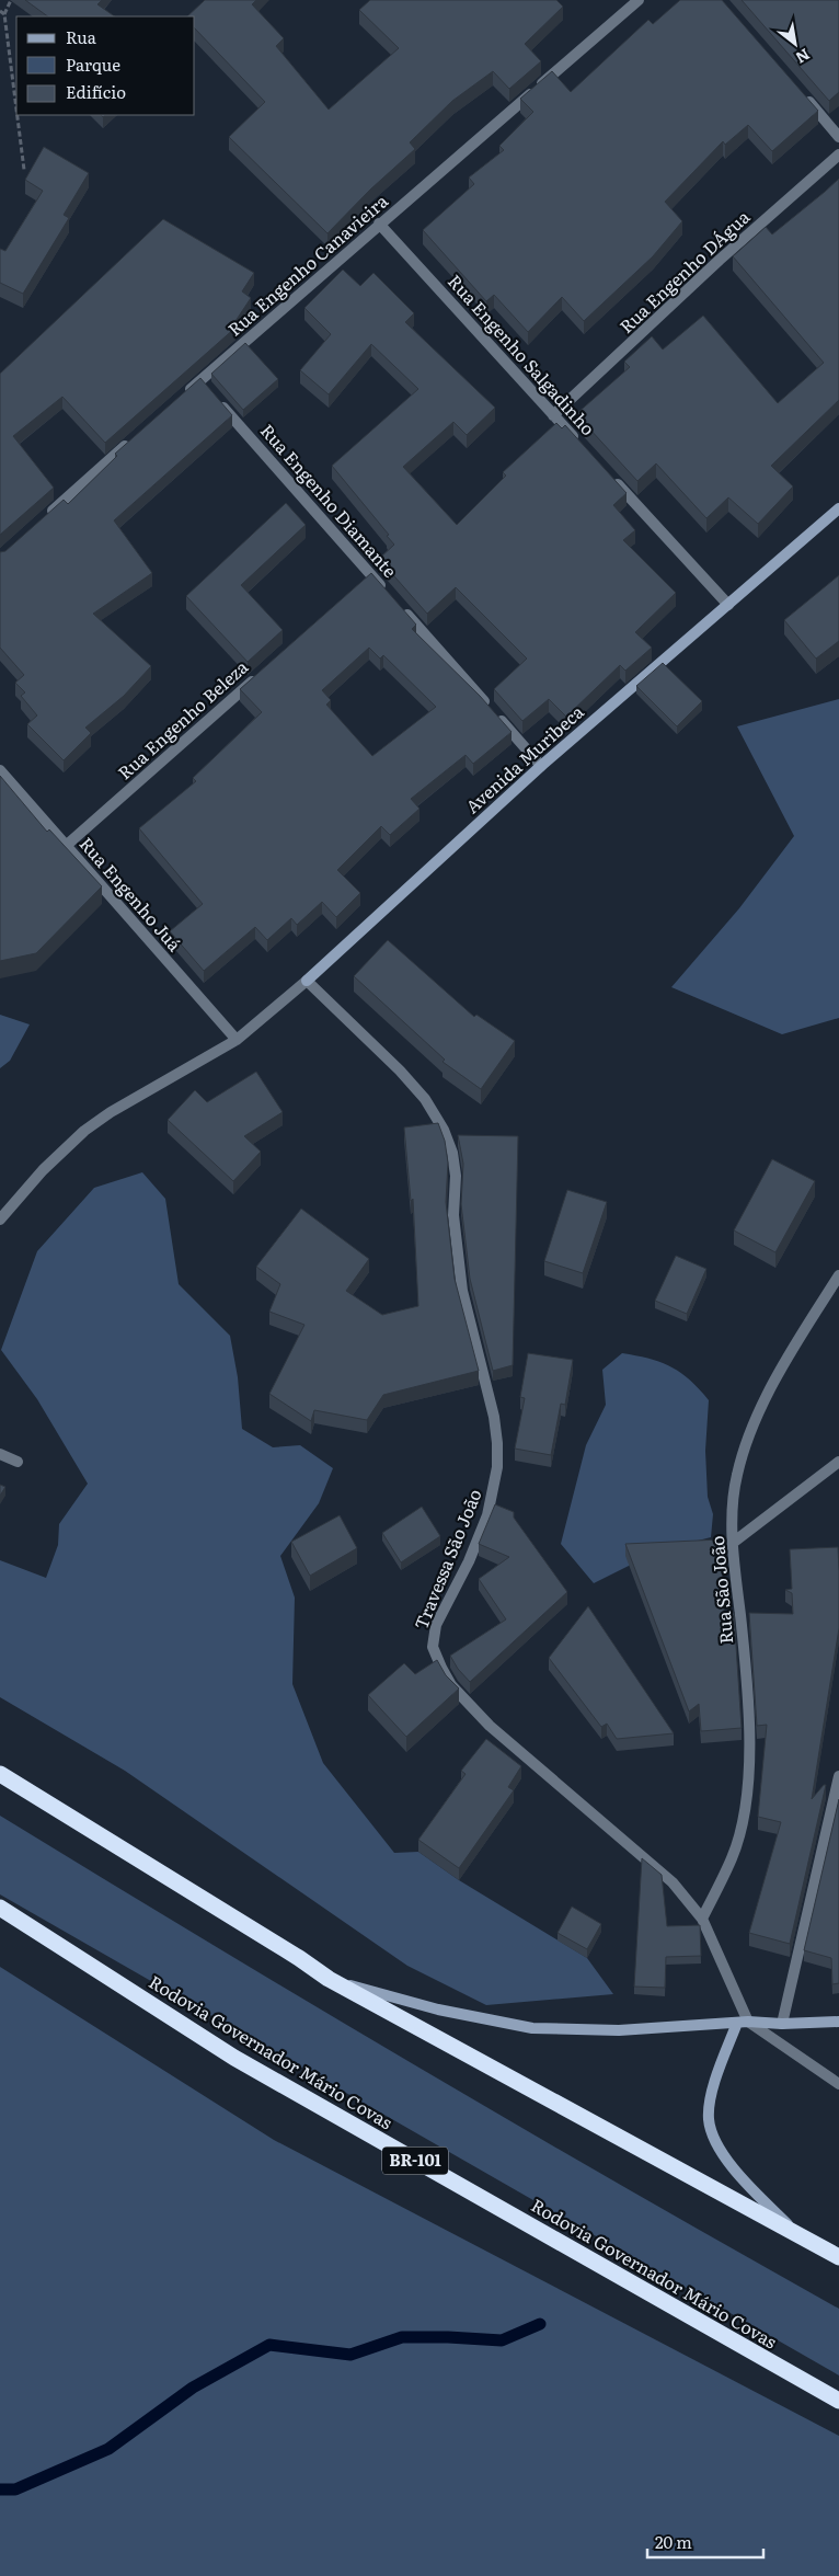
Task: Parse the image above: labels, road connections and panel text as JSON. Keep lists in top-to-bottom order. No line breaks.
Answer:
{"streets":{"highway":["Rodovia Governador Mário Covas","BR-101"],"main road":["Avenida Muribeca"],"street":["Rua Engenho Canavieira","Rua Engenho DÁgua","Rua Engenho Salgadinho","Rua Engenho Diamante","Rua Engenho Beleza","Rua Engenho Juá","Travessa São João","Rua São João"]},"crossings":[["Rua Engenho Canavieira","Rua Engenho Salgadinho"],["Rua Engenho Canavieira","Rua Engenho Diamante"],["Rua Engenho DÁgua","Rua Engenho Salgadinho"],["Rua Engenho Beleza","Rua Engenho Juá"],["Avenida Muribeca","Rua Engenho Juá"],["Avenida Muribeca","Travessa São João"],["Travessa São João","Rua São João"]],"legend":["Rua","Parque","Edifício"],"scale_bar":"20 m","north":"bottom right"}
